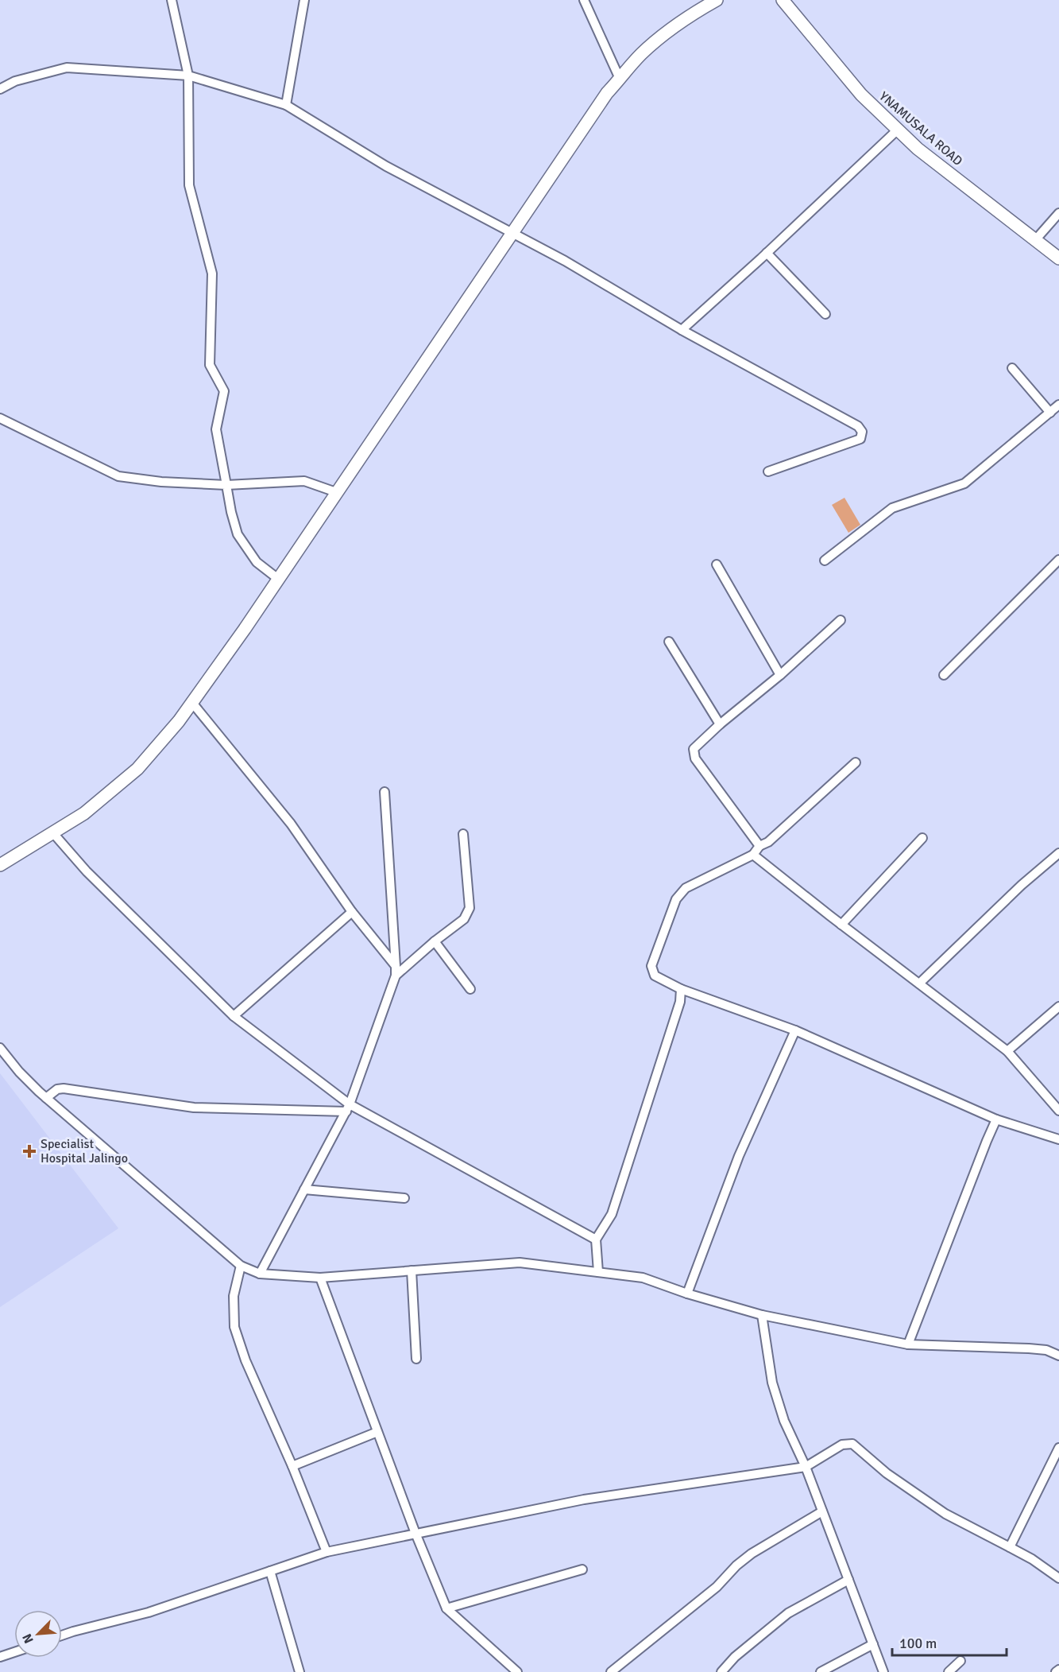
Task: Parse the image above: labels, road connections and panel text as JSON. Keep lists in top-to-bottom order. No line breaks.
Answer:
{"streets":{"main road":["YNAMUSALA ROAD"]},"places":{"health":["Specialist Hospital Jalingo"]},"scale_bar":"100 m","north":"bottom left"}
